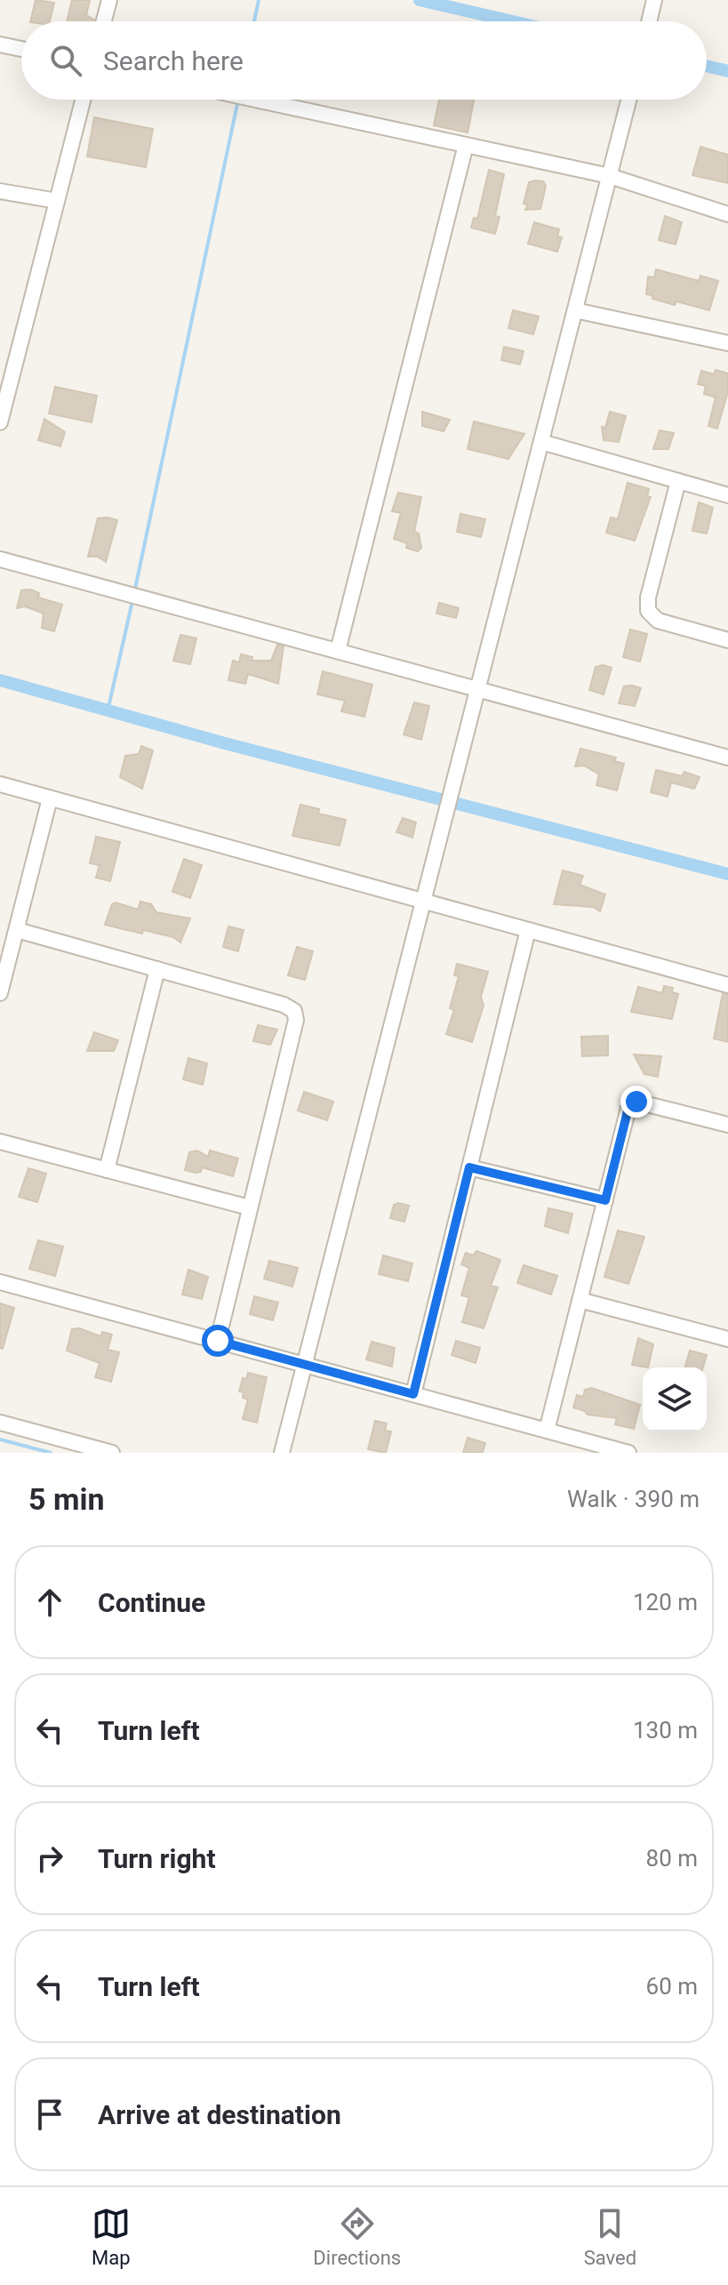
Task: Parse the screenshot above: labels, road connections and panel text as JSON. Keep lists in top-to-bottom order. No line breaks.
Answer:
{"page":{"search":"Search here","heading":["5 min","Walk · 390 m"],"list":[["Continue","120 m"],["Turn left","130 m"],["Turn right","80 m"],["Turn left","60 m"],"Arrive at destination"],"nav":["Map","Directions","Saved"]}}
